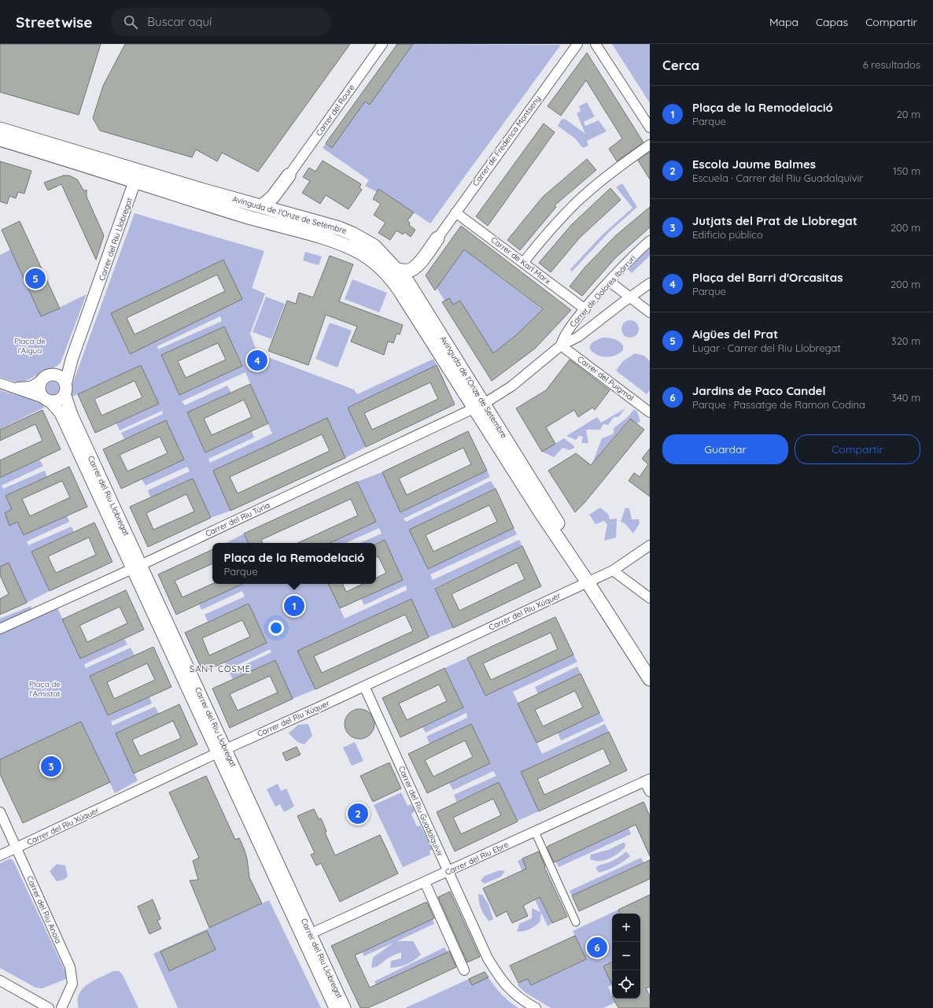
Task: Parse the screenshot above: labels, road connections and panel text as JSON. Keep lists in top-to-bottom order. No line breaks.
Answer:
{"streets":{"main road":["Avinguda de l'Onze de Setembre"],"street":["Carrer del Roure","Carrer de Frederica Montseny","Carrer del Riu Llobregat","Carrer de Karl Marx","Carrer de Dolores Ibárruri","Carrer del Puigmal","Carrer del Riu Túria","Carrer del Riu Xúquer","Carrer del Riu Guadalquivir","Carrer del Riu Ebre","Carrer del Riu Anoia"]},"crossings":[["Carrer de Frederica Montseny","Carrer de Karl Marx"],["Avinguda de l'Onze de Setembre","Carrer del Riu Llobregat"],["Avinguda de l'Onze de Setembre","Carrer de Dolores Ibárruri"],["Avinguda de l'Onze de Setembre","Carrer del Riu Túria"],["Avinguda de l'Onze de Setembre","Carrer del Riu Xúquer"],["Carrer del Riu Llobregat","Carrer del Riu Túria"],["Carrer del Riu Llobregat","Carrer del Riu Xúquer"],["Carrer del Riu Llobregat","Carrer del Riu Ebre"],["Carrer de Karl Marx","Carrer de Dolores Ibárruri"],["Carrer de Dolores Ibárruri","Carrer del Puigmal"],["Carrer de Dolores Ibárruri","Carrer del Riu Túria"],["Carrer del Riu Xúquer","Carrer del Riu Guadalquivir"],["Carrer del Riu Xúquer","Carrer del Riu Anoia"],["Carrer del Riu Guadalquivir","Carrer del Riu Ebre"]],"districts":["SANT COSME"],"parks":["Plaça de l'Aigua","Plaça de l'Amistat"],"page":{"header":"Streetwise","search":"Buscar aquí","nav":["Mapa","Capas","Compartir"],"heading":["Cerca","6 resultados"],"list":[{"mark":"1","name":"Plaça de la Remodelació","note":"Parque","value":"20 m"},{"mark":"2","name":"Escola Jaume Balmes","note":"Escuela · Carrer del Riu Guadalquivir","value":"150 m"},{"mark":"3","name":"Jutjats del Prat de Llobregat","note":"Edificio público","value":"200 m"},{"mark":"4","name":"Plaça del Barri d'Orcasitas","note":"Parque","value":"200 m"},{"mark":"5","name":"Aigües del Prat","note":"Lugar · Carrer del Riu Llobregat","value":"320 m"},{"mark":"6","name":"Jardins de Paco Candel","note":"Parque · Passatge de Ramon Codina","value":"340 m"}],"pins":["5","4","1","3","2","6"],"buttons":["Guardar","Compartir"],"popup":["Plaça de la Remodelació","Parque"],"map_buttons":["+","−"]}}
